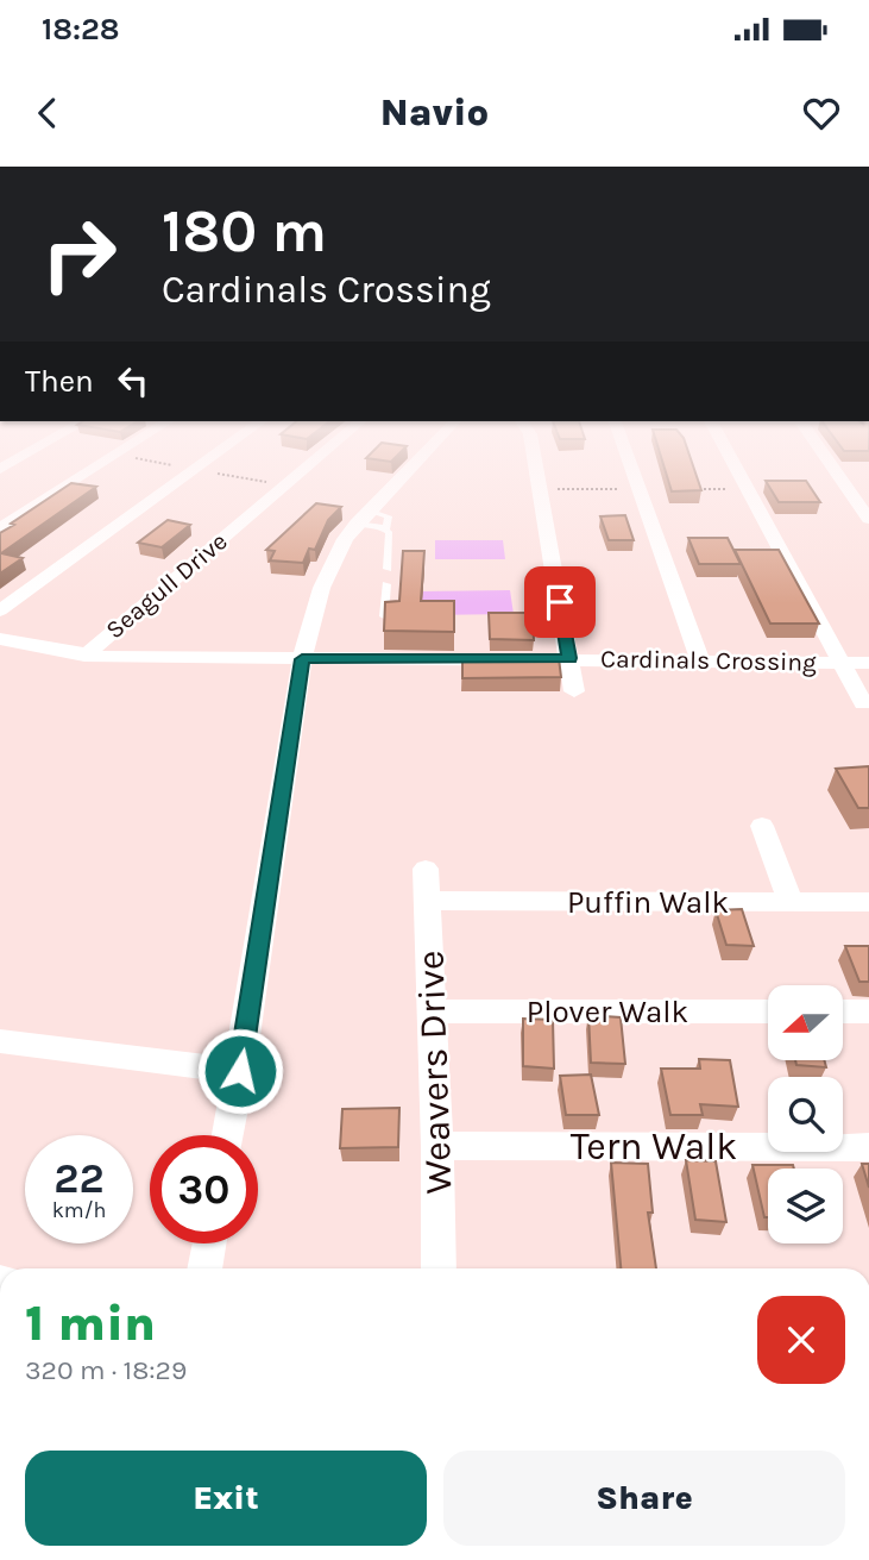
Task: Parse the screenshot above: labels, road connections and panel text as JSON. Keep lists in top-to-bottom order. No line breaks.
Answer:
{"streets":{"street":["Seagull Drive","Cardinals Crossing","Puffin Walk","Plover Walk","Weavers Drive","Tern Walk"]},"crossings":[["Seagull Drive","Cardinals Crossing"],["Puffin Walk","Weavers Drive"],["Plover Walk","Weavers Drive"],["Weavers Drive","Tern Walk"]],"north":"left","page":{"status":"18:28","header":"Navio","turn":["180 m","Cardinals Crossing"],"then":"Then","speed":"22 km/h","limit":"30","heading":["1 min","320 m · 18:29"],"buttons":["Exit","Share"]}}
